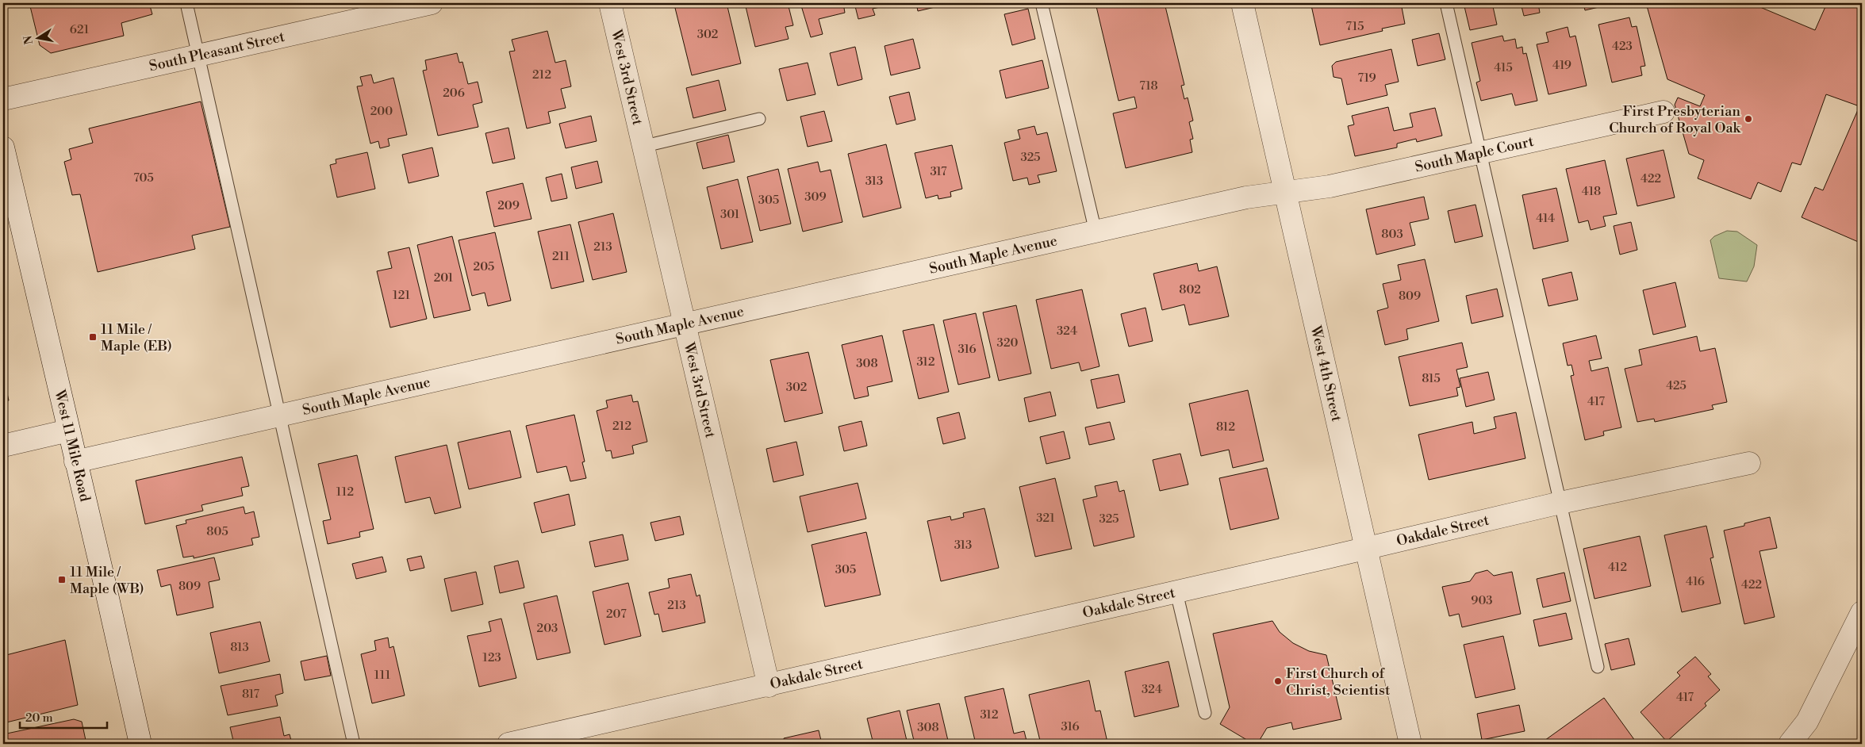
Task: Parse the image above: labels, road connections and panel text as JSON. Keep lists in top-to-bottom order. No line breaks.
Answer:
{"streets":{"street":["South Pleasant Street","West 3rd Street","South Maple Court","South Maple Avenue","West 4th Street","West 11 Mile Road","Oakdale Street"]},"crossings":[["West 3rd Street","South Maple Avenue"],["West 3rd Street","Oakdale Street"],["South Maple Court","South Maple Avenue"],["South Maple Court","West 4th Street"],["South Maple Avenue","West 4th Street"],["South Maple Avenue","West 11 Mile Road"],["West 4th Street","Oakdale Street"]],"places":{"other":["First Presbyterian Church of Royal Oak","First Church of Christ, Scientist"],"transit":["11 Mile / Maple (EB)","11 Mile / Maple (WB)"]},"house_numbers":["715","621","302","423","419","415","212","719","718","206","200","325","317","705","422","313","418","309","305","209","301","414","803","213","211","205","201","802","121","809","324","320","316","312","308","815","425","302","417","212","812","112","321","325","805","313","412","305","416","422","809","903","213","207","203","813","123","111","324","817","417","312","316","308"],"scale_bar":"20 m","north":"left"}
